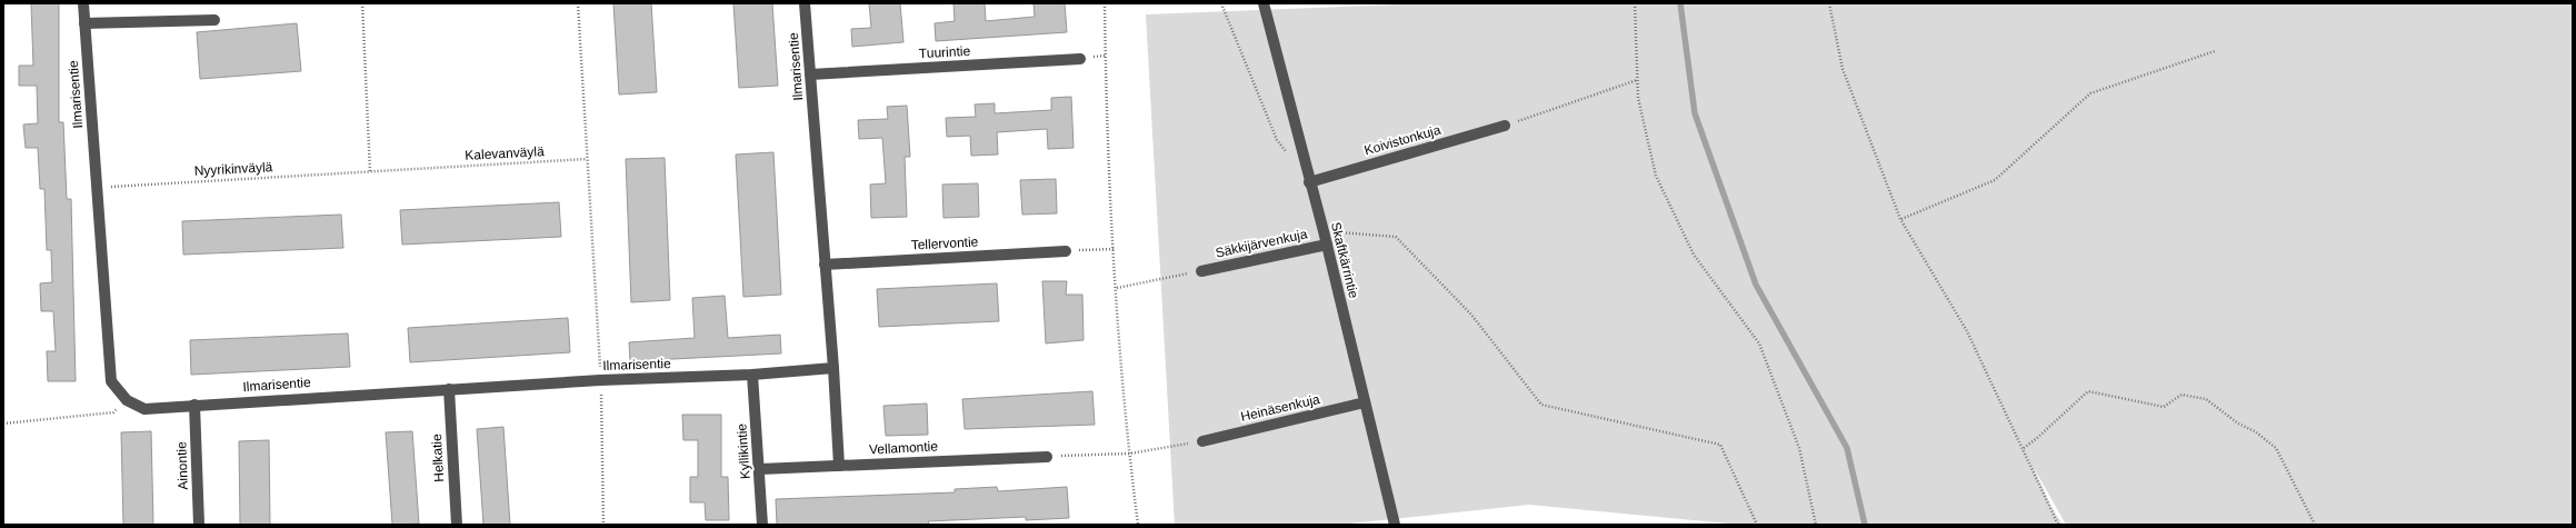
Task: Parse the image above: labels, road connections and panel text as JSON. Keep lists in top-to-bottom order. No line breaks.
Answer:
{"streets":{"street":["Tuurintie","Ilmarisentie","Koivistonkuja","Tellervontie","Säkkijärvenkuja","Skaftkärrintie","Heinäsenkuja","Vellamontie","Kyllikintie","Helkatie","Ainontie"],"path":["Kalevanväylä","Nyyrikinväylä"]},"crossings":[["Tuurintie","Ilmarisentie"],["Ilmarisentie","Nyyrikinväylä"],["Ilmarisentie","Tellervontie"],["Ilmarisentie","Vellamontie"],["Ilmarisentie","Kyllikintie"],["Ilmarisentie","Helkatie"],["Ilmarisentie","Ainontie"],["Koivistonkuja","Skaftkärrintie"],["Kalevanväylä","Nyyrikinväylä"],["Säkkijärvenkuja","Skaftkärrintie"],["Skaftkärrintie","Heinäsenkuja"],["Vellamontie","Kyllikintie"]]}
